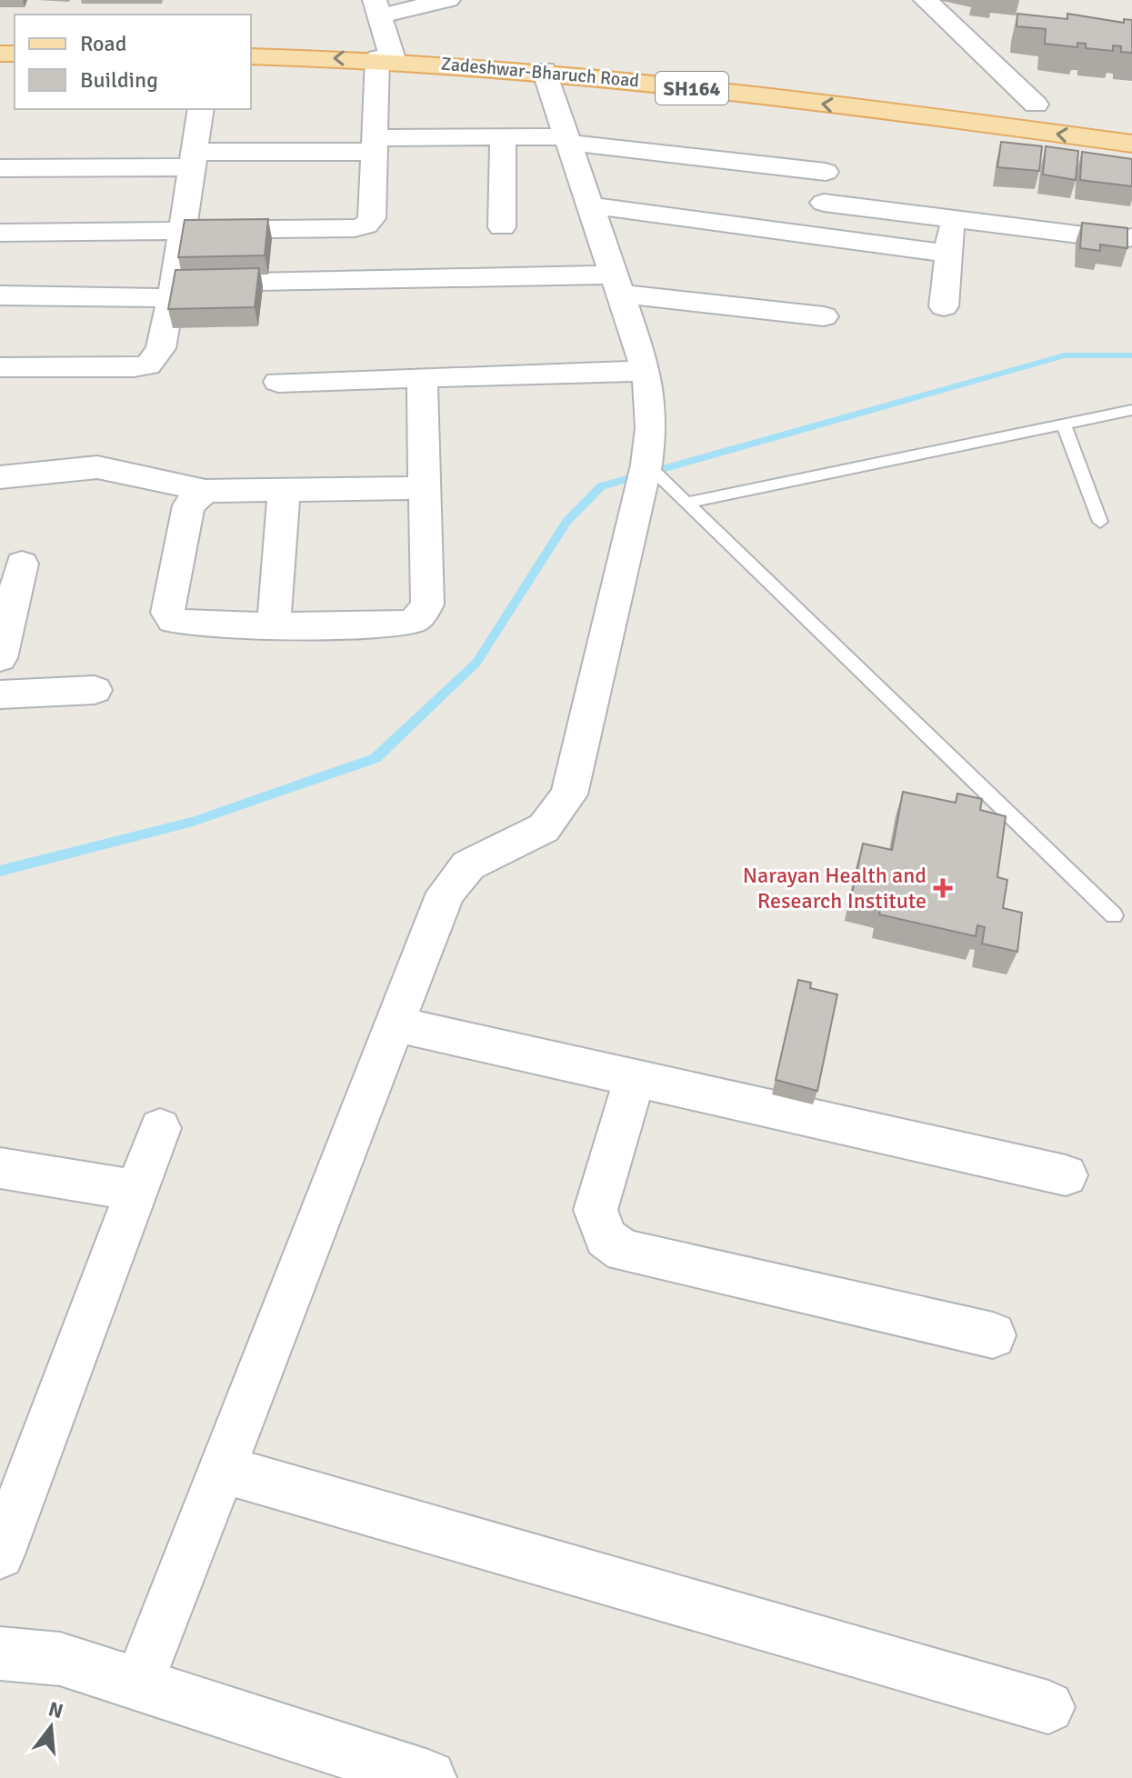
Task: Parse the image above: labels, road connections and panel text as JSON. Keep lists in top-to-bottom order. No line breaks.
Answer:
{"streets":{"main road":["Zadeshwar-Bharuch Road","SH164"]},"places":{"health":["Narayan Health and Research Institute"]},"legend":["Road","Building"],"north":"top"}
